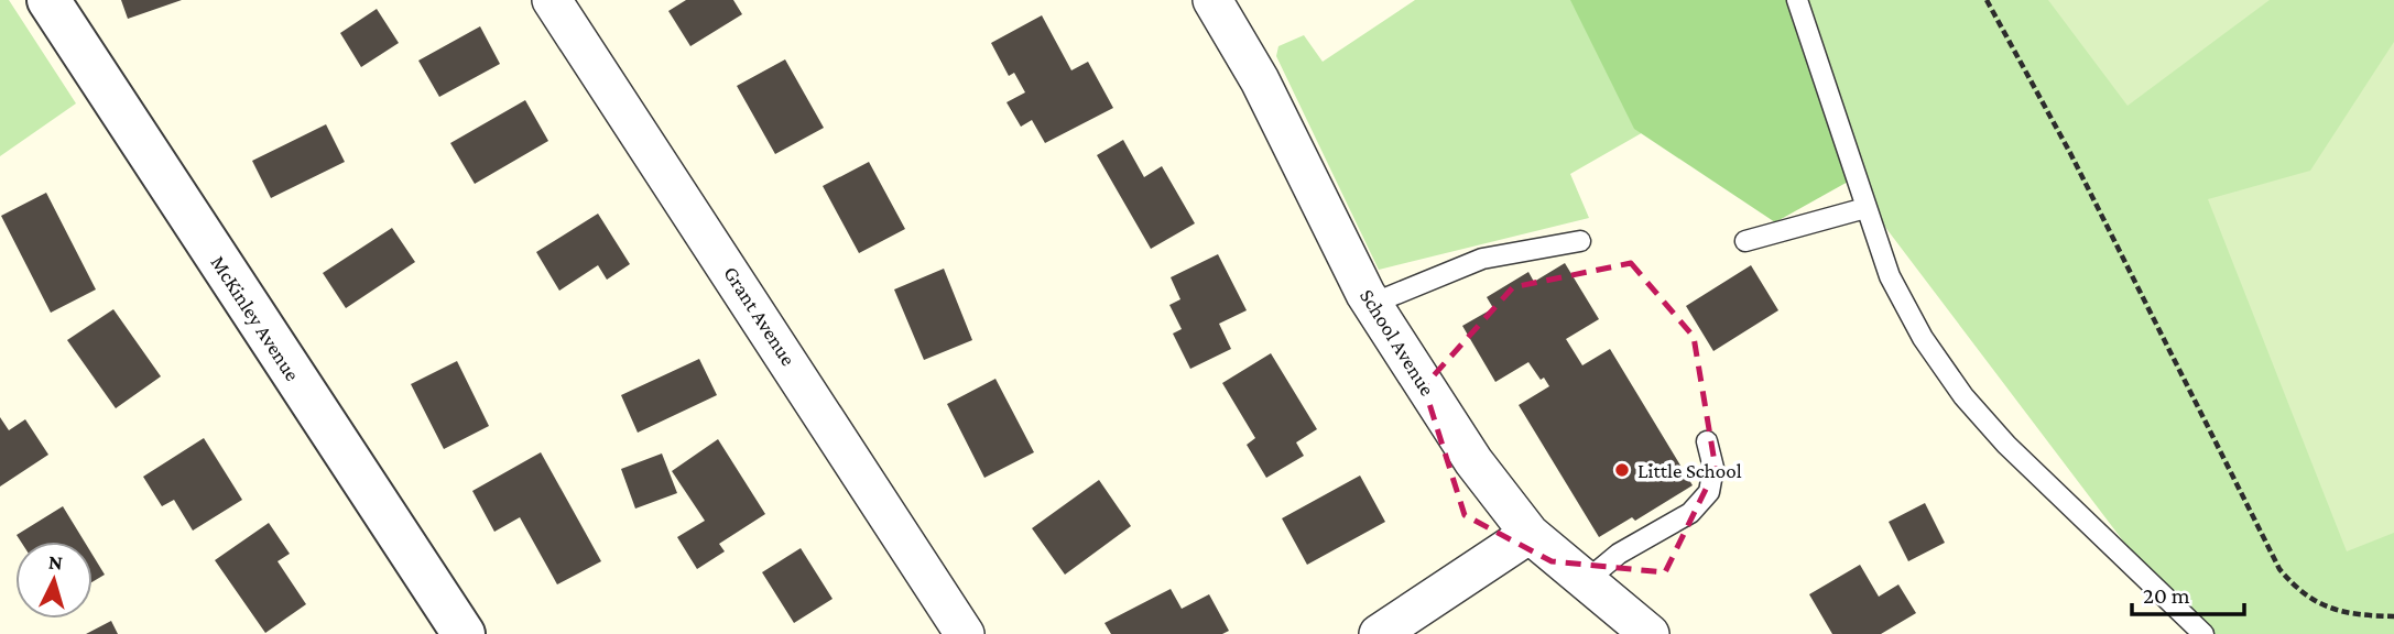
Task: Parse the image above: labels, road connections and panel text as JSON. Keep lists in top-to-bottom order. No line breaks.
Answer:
{"streets":{"street":["Grant Avenue","McKinley Avenue","School Avenue"]},"places":["Little School"],"scale_bar":"20 m","north":"top"}
